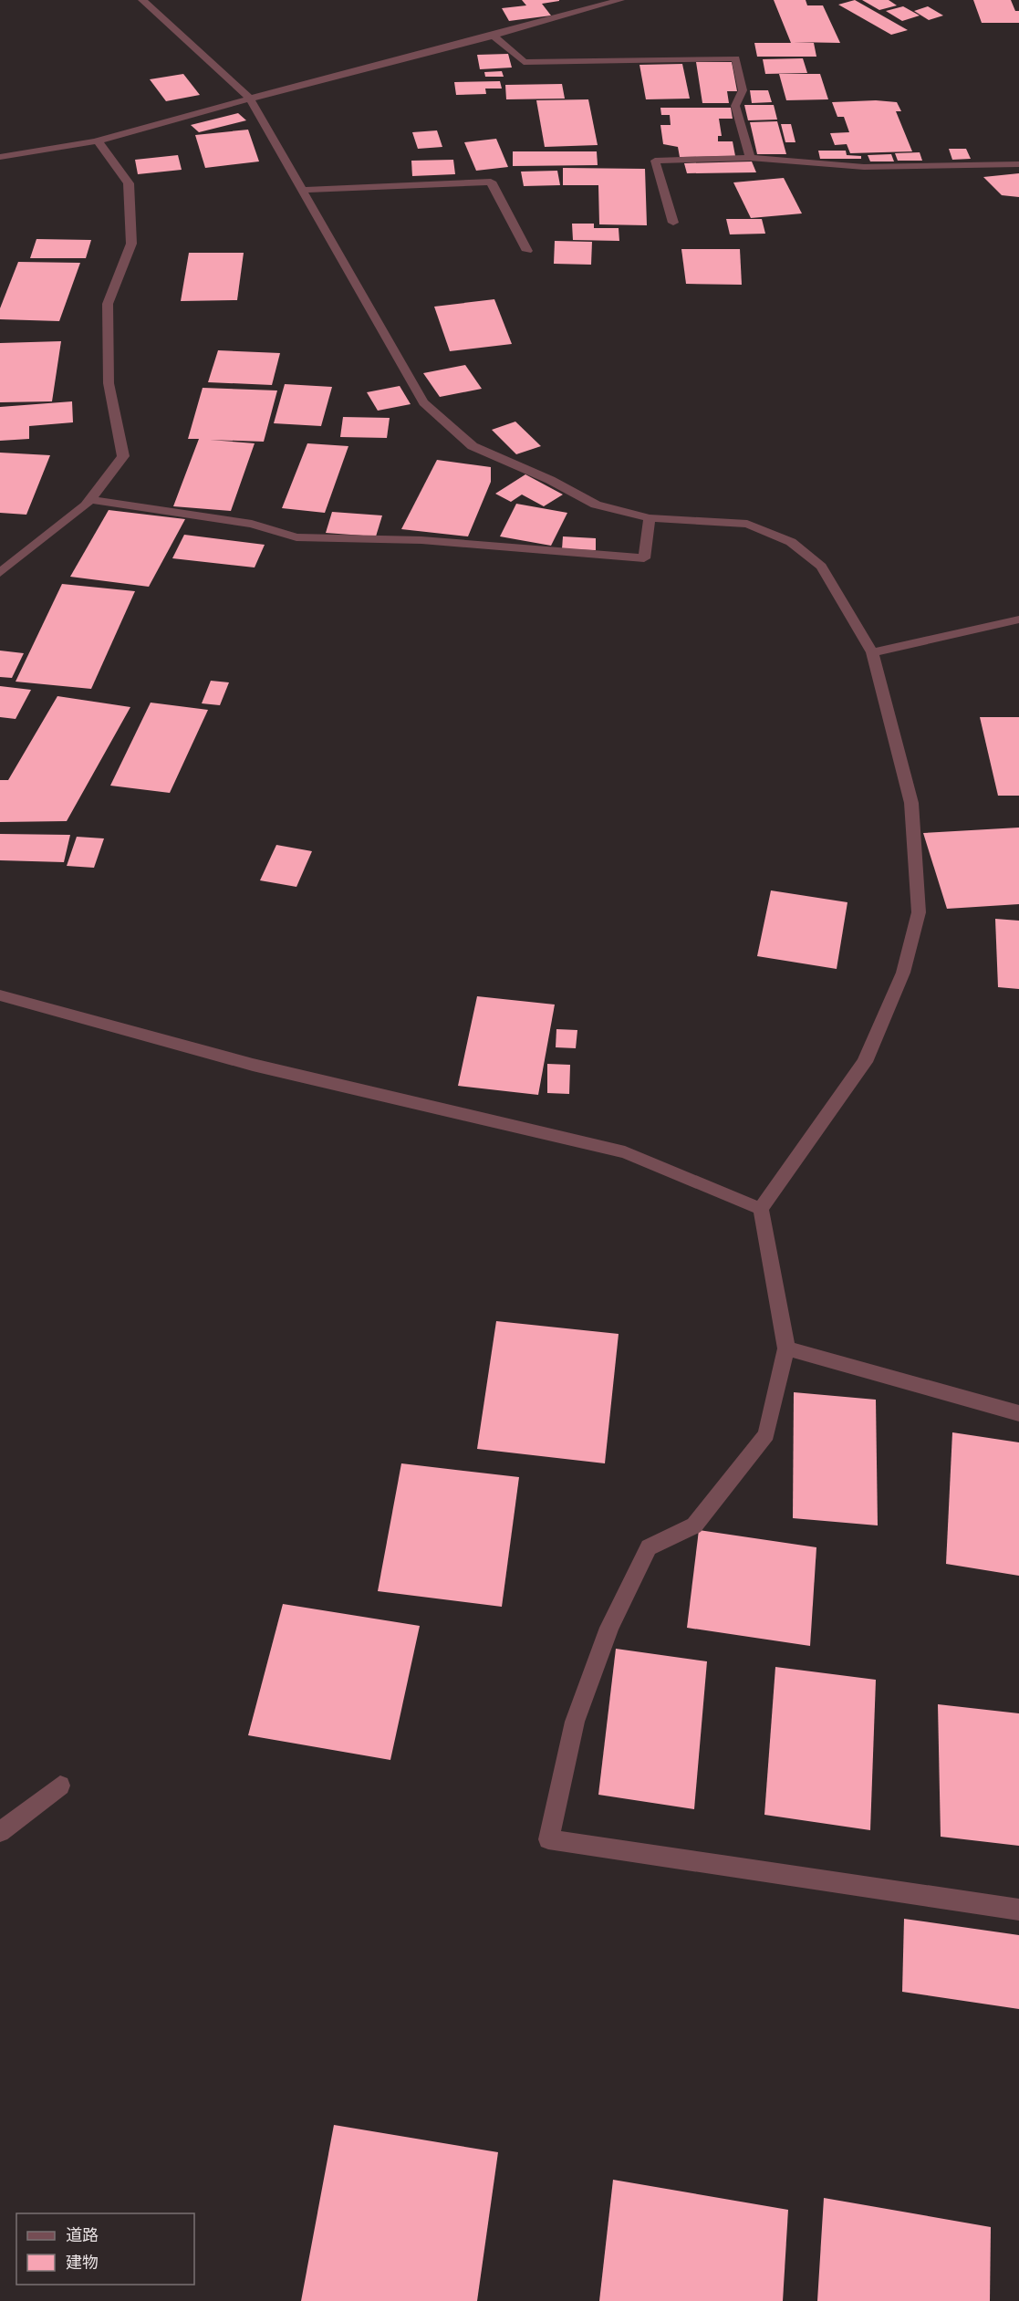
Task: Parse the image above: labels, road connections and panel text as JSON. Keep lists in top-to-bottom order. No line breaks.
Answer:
{"legend":["道路","建物"]}
